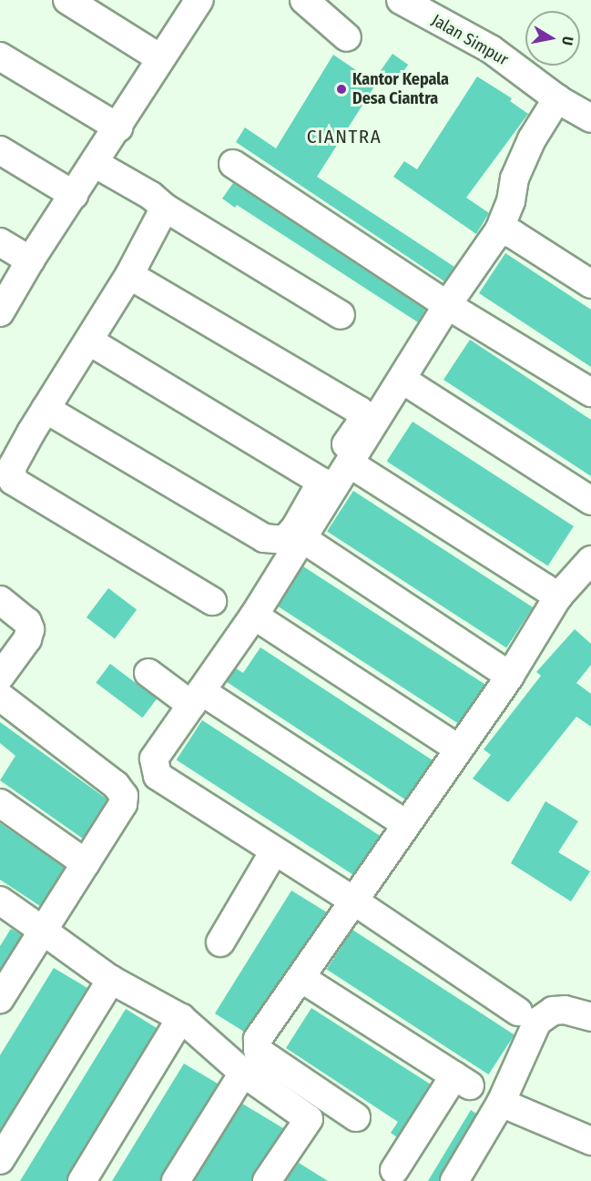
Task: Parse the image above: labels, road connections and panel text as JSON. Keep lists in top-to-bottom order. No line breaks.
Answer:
{"streets":{"street":["Jalan Simpur"]},"districts":["CIANTRA"],"places":["Kantor Kepala Desa Ciantra"],"north":"right"}
